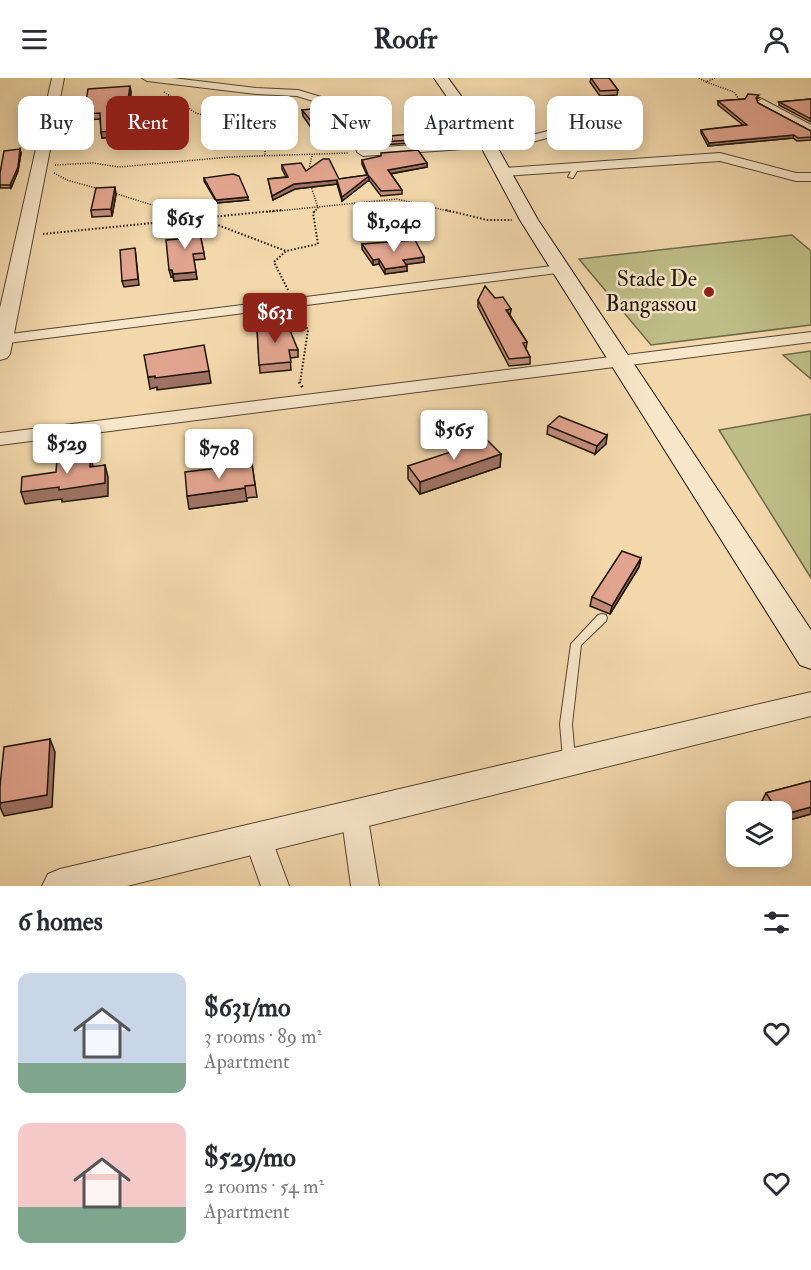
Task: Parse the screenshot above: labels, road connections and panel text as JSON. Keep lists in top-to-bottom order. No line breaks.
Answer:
{"places":["Stade De Bangassou"],"page":{"header":"Roofr","chip":["Buy","Rent","Filters","New","Apartment","House"],"price":["$615","$1,040","$631","$565","$529","$708"],"heading":"6 homes","list":[{"name":"$631/mo","note":"3 rooms · 89 m² · Apartment"},{"name":"$529/mo","note":"2 rooms · 54 m² · Apartment"}]}}
